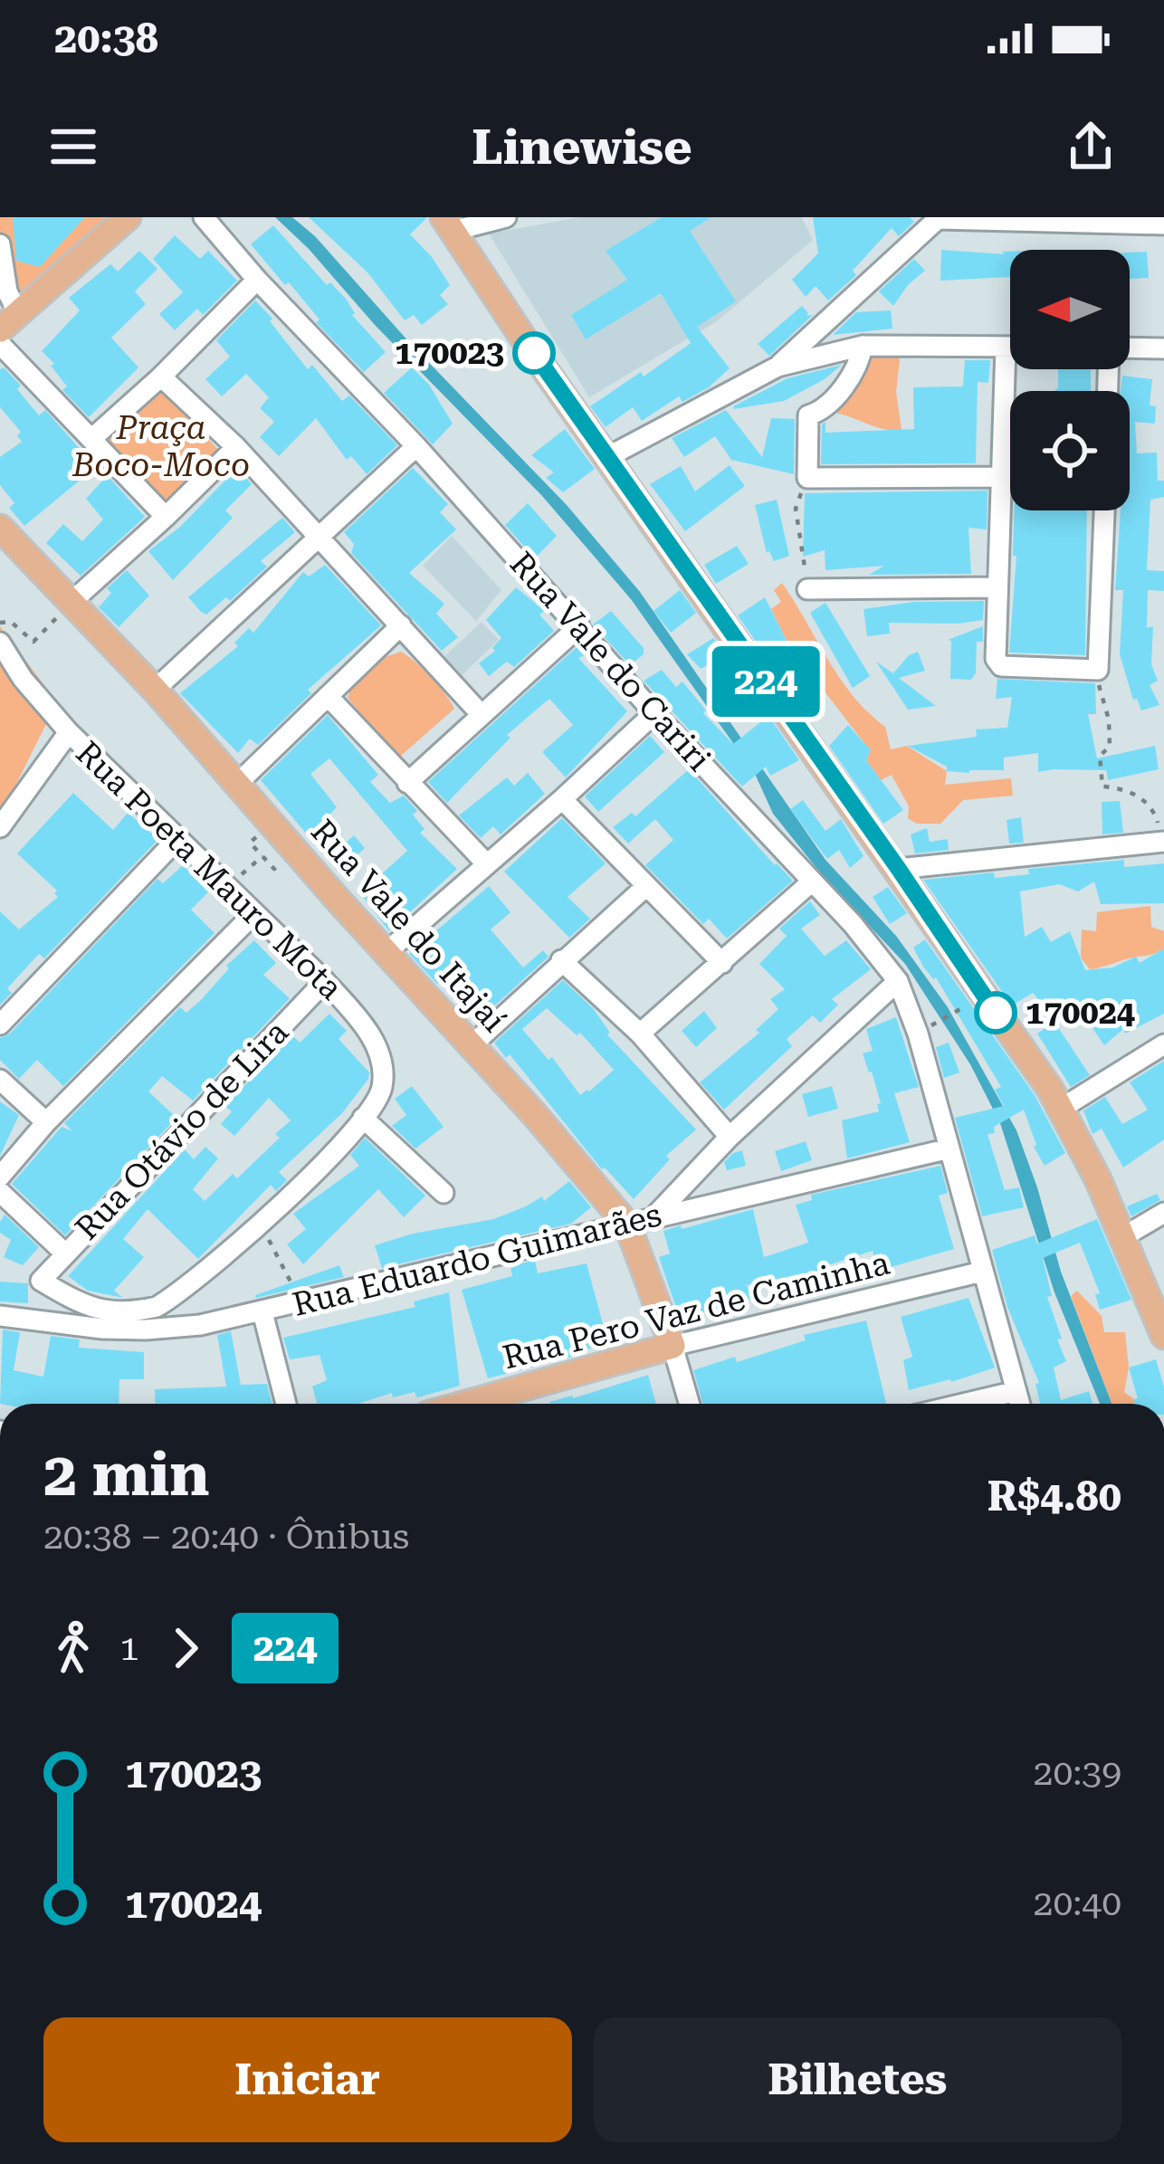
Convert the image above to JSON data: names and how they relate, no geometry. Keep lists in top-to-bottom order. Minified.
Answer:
{"streets":{"main road":["Rua Vale do Itajaí","Rua Pero Vaz de Caminha"],"street":["Rua Vale do Cariri","Rua Poeta Mauro Mota","Rua Otávio de Lira","Rua Eduardo Guimarães"]},"crossings":[["Rua Vale do Cariri","Rua Eduardo Guimarães"],["Rua Vale do Cariri","Rua Pero Vaz de Caminha"],["Rua Poeta Mauro Mota","Rua Otávio de Lira"],["Rua Vale do Itajaí","Rua Eduardo Guimarães"],["Rua Vale do Itajaí","Rua Pero Vaz de Caminha"]],"parks":["Praça Boco-Moco"],"places":["170023","170024"],"lines":["bus line 224"],"north":"left","page":{"status":"20:38","header":"Linewise","on_map":"224","heading":["2 min","20:38 – 20:40 · Ônibus","R$4.80"],"legs":["1","224"],"list":[{"name":"170023","value":"20:39"},{"name":"170024","value":"20:40"}],"buttons":["Iniciar","Bilhetes"]}}
